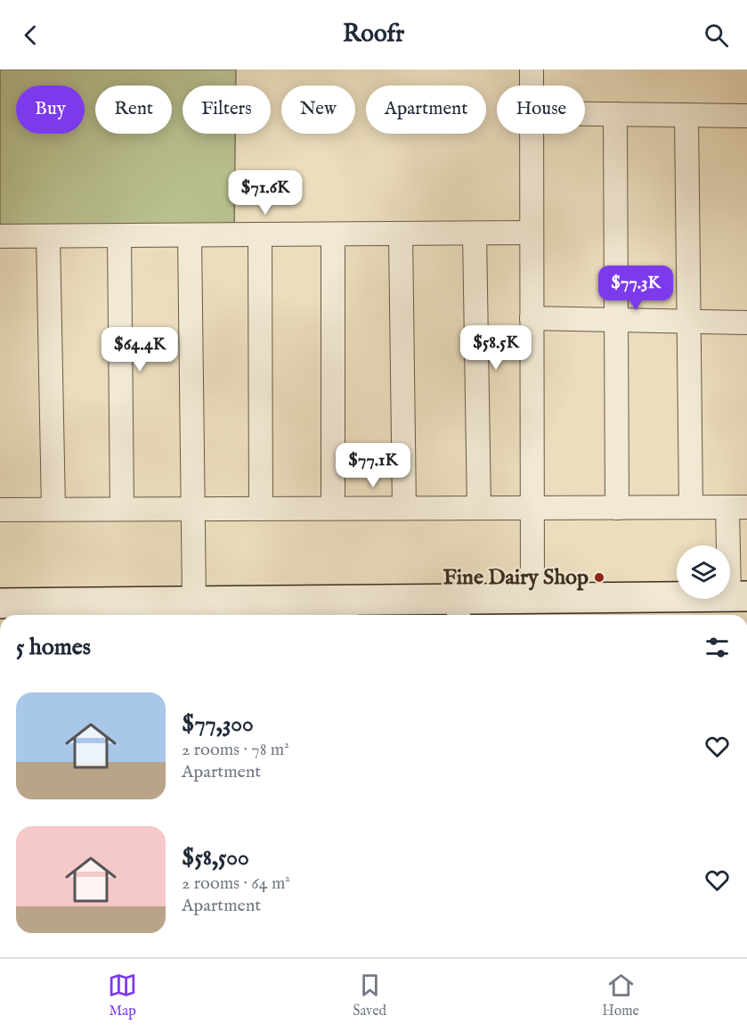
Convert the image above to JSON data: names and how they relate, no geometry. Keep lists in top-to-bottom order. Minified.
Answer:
{"places":["Fine Dairy Shop"],"page":{"header":"Roofr","chip":["Buy","Rent","Filters","New","Apartment","House"],"price":["$71.6K","$77.3K","$58.5K","$64.4K","$77.1K"],"heading":"5 homes","list":[{"name":"$77,300","note":"2 rooms · 78 m² · Apartment"},{"name":"$58,500","note":"2 rooms · 64 m² · Apartment"}],"tabs":["Map","Saved","Home"]}}
